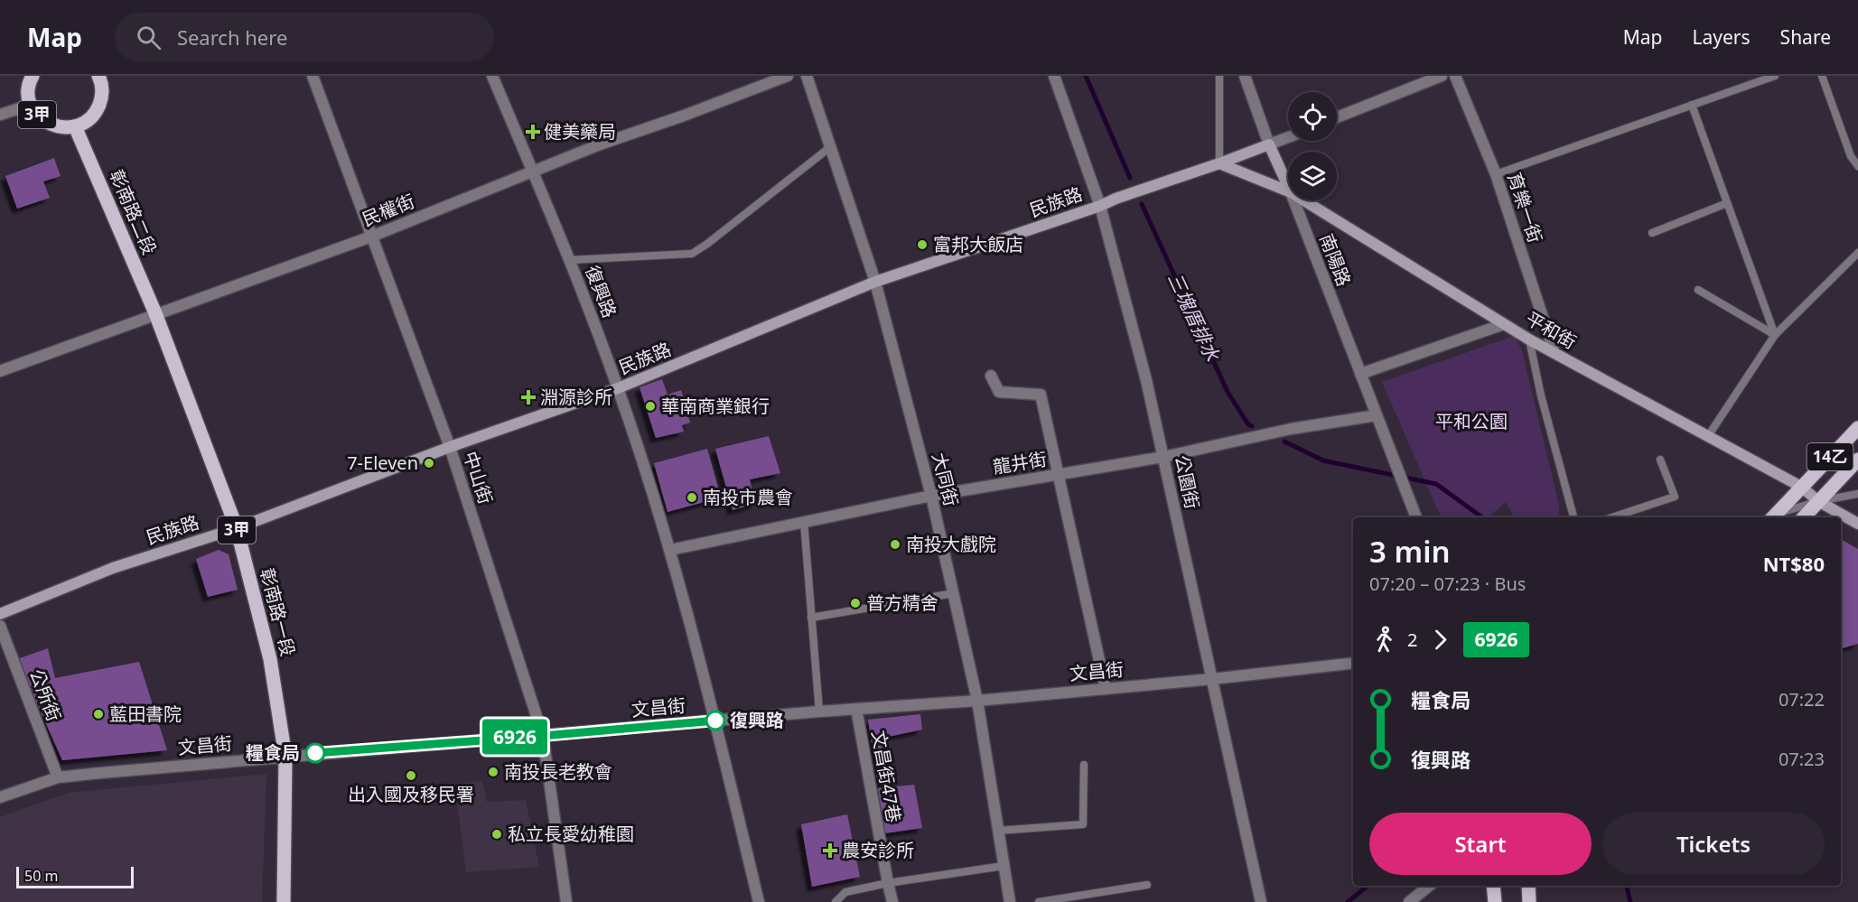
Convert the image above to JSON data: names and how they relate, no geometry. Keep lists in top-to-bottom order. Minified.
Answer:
{"streets":{"main road":["3甲","民族路","彰南路二段","南陽路","平和街","14乙","彰南路一段"],"street":["育樂一街","民權街","復興路","龍井街","中山街","大同街","公園街","文昌街","公所街","文昌街47巷"]},"crossings":[["3甲","彰南路二段"],["民族路","南陽路"],["民族路","復興路"],["民族路","平和街"],["民族路","中山街"],["民族路","大同街"],["民族路","公園街"],["民族路","彰南路一段"],["育樂一街","平和街"],["民權街","彰南路二段"],["民權街","復興路"],["民權街","中山街"],["民權街","彰南路一段"],["彰南路二段","彰南路一段"],["南陽路","龍井街"],["復興路","龍井街"],["復興路","文昌街"],["平和街","14乙"],["龍井街","大同街"],["龍井街","公園街"],["中山街","文昌街"],["大同街","文昌街"],["公園街","文昌街"],["彰南路一段","文昌街"],["文昌街","公所街"],["文昌街","文昌街47巷"]],"water":["三塊厝排水"],"parks":["平和公園"],"places":{"health":["健美藥局","淵源診所","農安診所"],"other":["富邦大飯店","華南商業銀行","7-Eleven","南投市農會","南投大戲院","普方精舍","藍田書院","復興路","糧食局","南投長老教會","出入國及移民署","私立長愛幼稚園"]},"lines":["bus line 6926"],"scale_bar":"50 m","page":{"header":"Map","search":"Search here","nav":["Map","Layers","Share"],"on_map":"6926","heading":["3 min","07:20 – 07:23 · Bus","NT$80"],"legs":["2","6926"],"list":[{"name":"糧食局","value":"07:22"},{"name":"復興路","value":"07:23"}],"buttons":["Start","Tickets"],"scale":"50 m"}}
